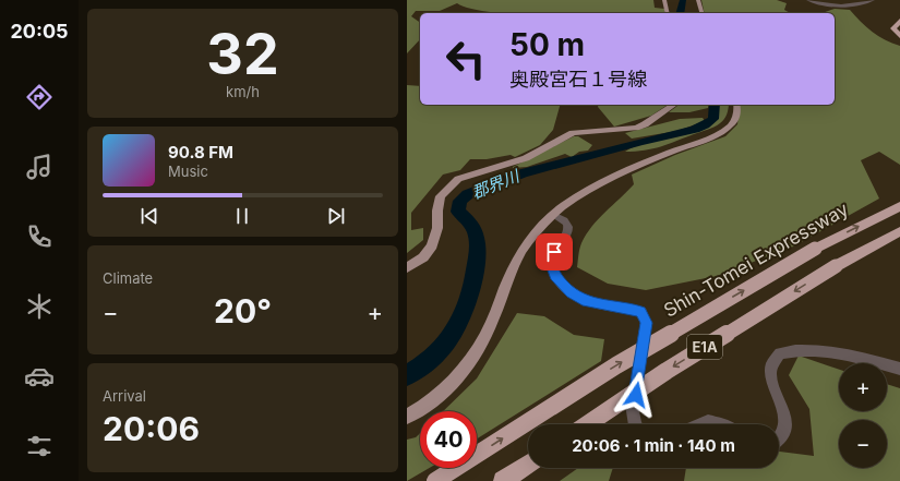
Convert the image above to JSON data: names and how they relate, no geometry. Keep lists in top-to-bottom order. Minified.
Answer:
{"streets":{"highway":["Shin-Tomei Expressway","E1A"]},"water":["郡界川"],"page":{"tabs":"20:05","tile":[["32","km/h"],"Climate",["Arrival","20:06"]],"turn":["50 m","奥殿宮石１号線"],"song":["90.8 FM","Music"],"heat":["−","20°","+"],"map_buttons":["+","−"],"limit":"40","trip":"20:06 · 1 min · 140 m"}}
